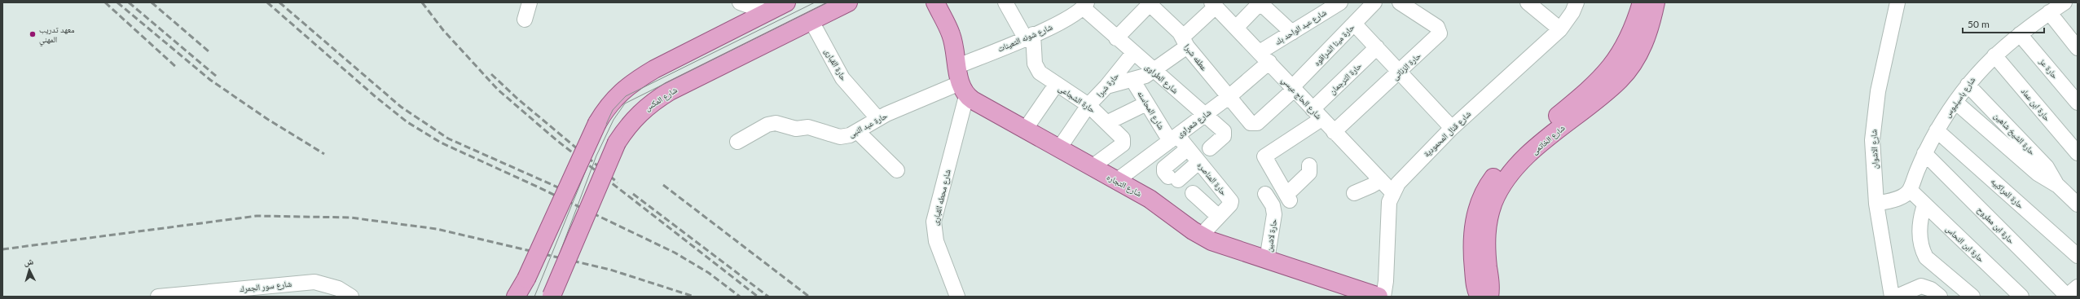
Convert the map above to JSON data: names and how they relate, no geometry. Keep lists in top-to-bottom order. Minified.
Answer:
{"streets":{"main road":["شارع المكس","شارع الخاتمى","شارع التجاره"],"street":["شارع عبد الواحد بك","شارع شونه التعينات","حارة مينا الشراقوه","عطفه شبرا","حارة القبارى","حارة الزناتى","حارة عز","شارع الطراوى","حارة الترجمان","حارة شبرا","شارع باسيليوس","شارع الحاج عيسي","حارة الشجاعى","حارة ابن عماد","شارع المحاسنه","شارع شعراوى","حارة عبد النبى","شارع قنال المحمودية","حارة الشيخ شاهين","شارع الاشوان","حارة المناصره","حارة المراكبيه","شارع محطه القبارى","حارة ابن مطروح","حارة لاشين","حارة ابن النحاس","شارع سور الجمرك"]},"crossings":[["شارع عبد الواحد بك","شارع الحاج عيسي"],["شارع عبد الواحد بك","شارع شعراوى"],["شارع شونه التعينات","شارع الطراوى"],["شارع شونه التعينات","حارة الشجاعى"],["شارع شونه التعينات","حارة عبد النبى"],["شارع شونه التعينات","شارع التجاره"],["شارع شونه التعينات","شارع محطه القبارى"],["حارة مينا الشراقوه","عطفه شبرا"],["حارة مينا الشراقوه","شارع الحاج عيسي"],["حارة مينا الشراقوه","شارع شعراوى"],["عطفه شبرا","شارع شعراوى"],["حارة القبارى","شارع المكس"],["حارة القبارى","حارة عبد النبى"],["حارة الزناتى","شارع الحاج عيسي"],["حارة عز","شارع باسيليوس"],["شارع الطراوى","حارة شبرا"],["شارع الطراوى","شارع شعراوى"],["حارة الترجمان","شارع الحاج عيسي"],["حارة شبرا","حارة الشجاعى"],["حارة شبرا","شارع التجاره"],["شارع باسيليوس","حارة ابن عماد"],["شارع باسيليوس","حارة الشيخ شاهين"],["شارع باسيليوس","حارة المراكبيه"],["شارع باسيليوس","حارة ابن مطروح"],["شارع باسيليوس","حارة ابن النحاس"],["شارع الحاج عيسي","شارع شعراوى"],["شارع الحاج عيسي","شارع قنال المحمودية"],["حارة الشجاعى","شارع التجاره"],["شارع المحاسنه","شارع شعراوى"],["شارع المحاسنه","حارة المناصره"],["شارع شعراوى","حارة المناصره"],["شارع شعراوى","شارع التجاره"],["حارة عبد النبى","شارع التجاره"],["حارة عبد النبى","شارع محطه القبارى"],["حارة المناصره","شارع التجاره"],["شارع التجاره","شارع محطه القبارى"],["شارع التجاره","حارة لاشين"]],"places":["معهد تدريب المهني"],"scale_bar":"50 m","north":"top"}
